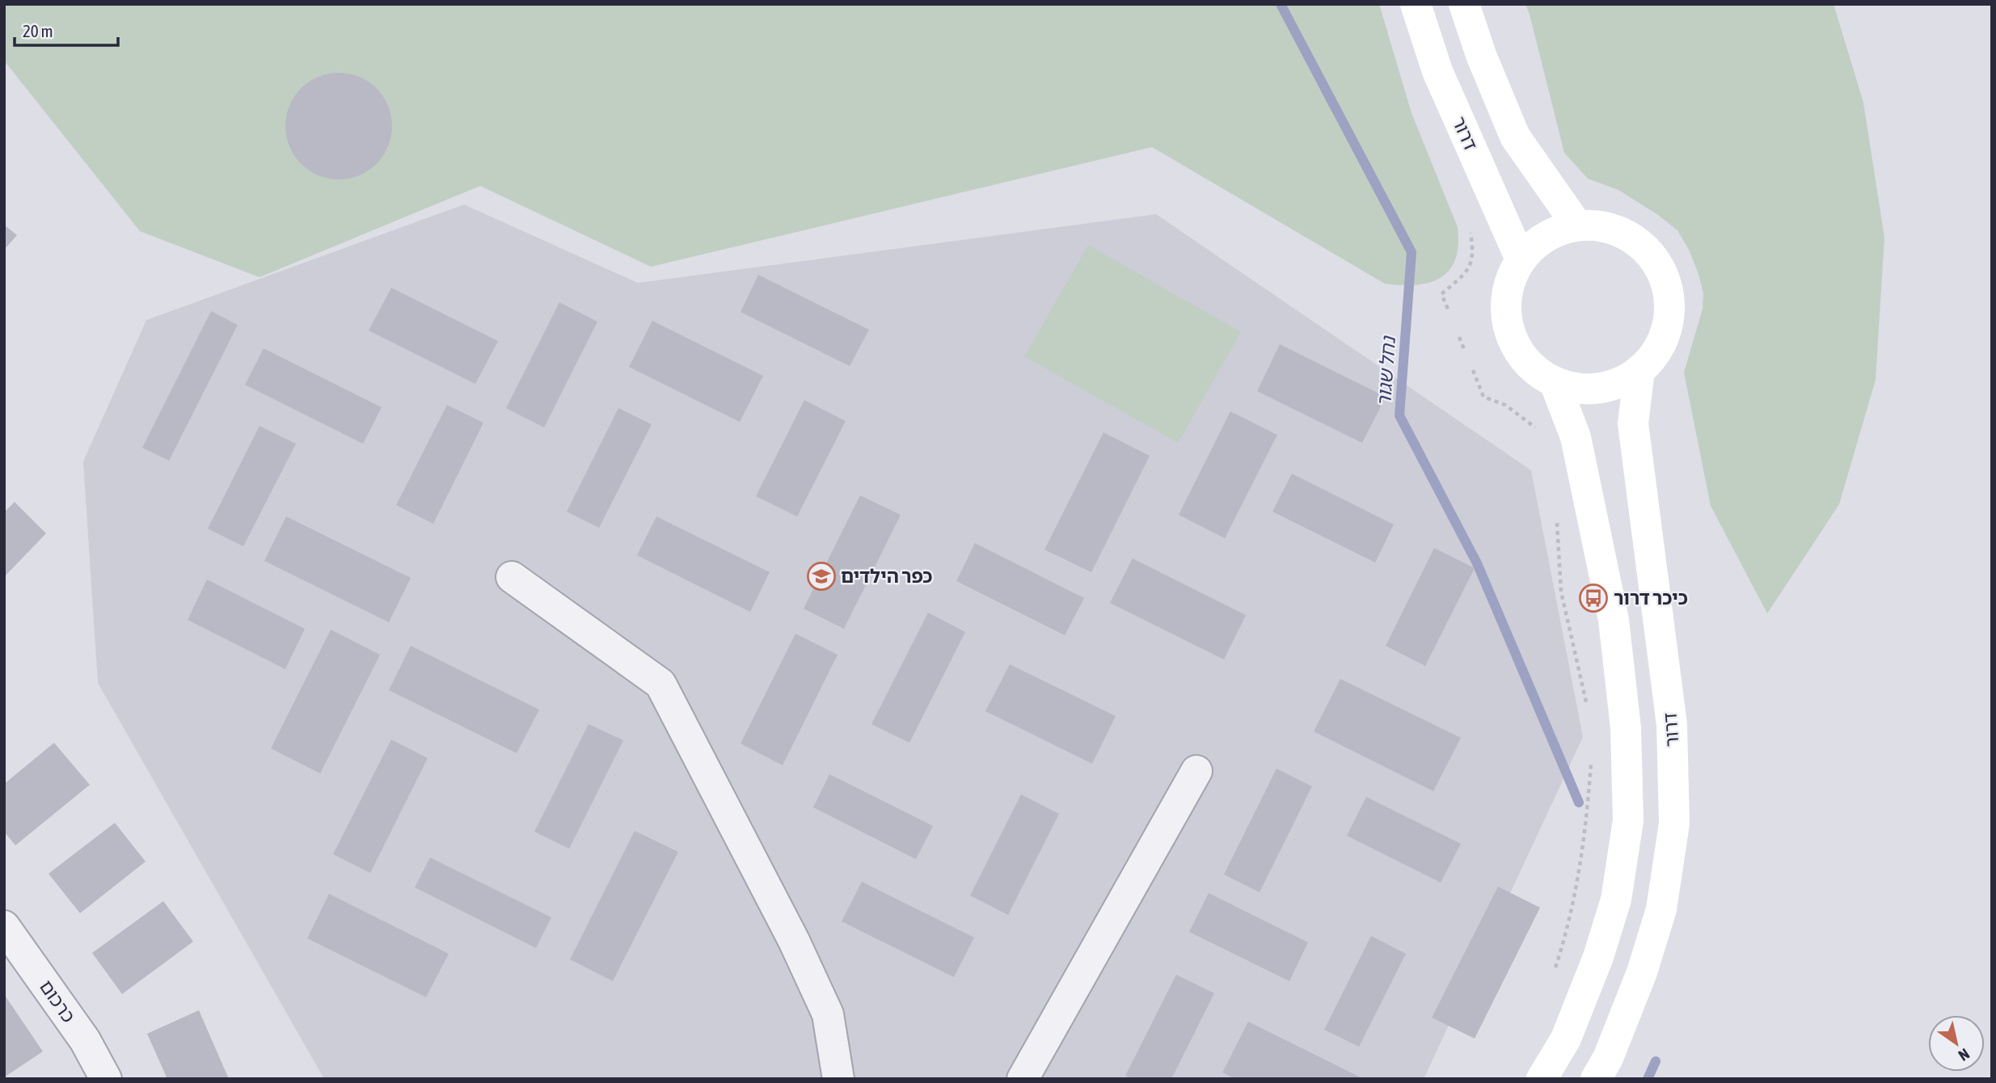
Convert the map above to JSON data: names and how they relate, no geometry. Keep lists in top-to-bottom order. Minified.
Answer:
{"streets":{"street":["דרור","כרכום"]},"water":["נחל שגור"],"places":{"school or university":["כפר הילדים"],"bus stop":["כיכר דרור"]},"scale_bar":"20 m","north":"bottom right"}
